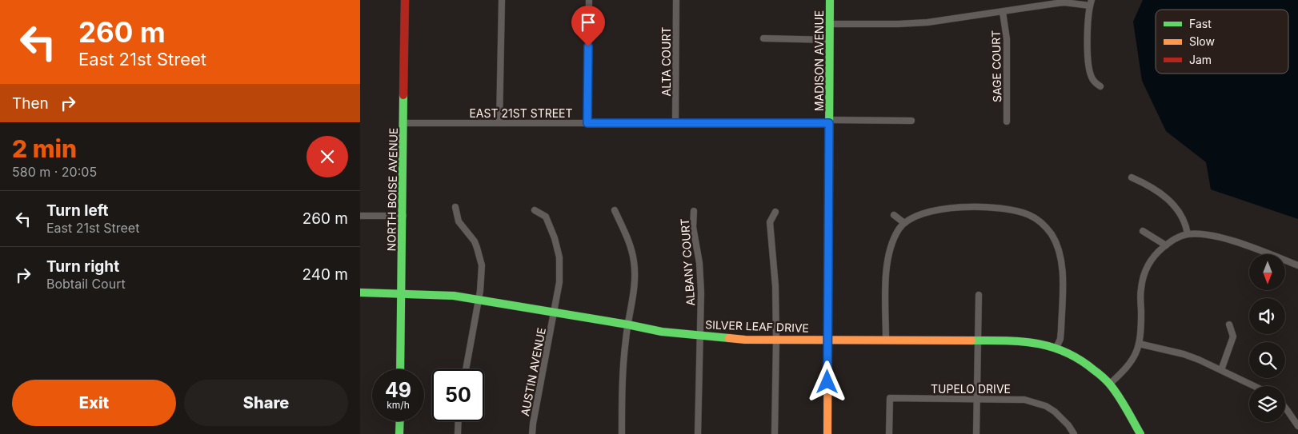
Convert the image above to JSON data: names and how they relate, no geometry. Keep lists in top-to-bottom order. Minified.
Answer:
{"streets":{"street":["MADISON AVENUE","ALTA COURT","SAGE COURT","EAST 21ST STREET","NORTH BOISE AVENUE","ALBANY COURT","SILVER LEAF DRIVE","AUSTIN AVENUE","TUPELO DRIVE"]},"crossings":[["MADISON AVENUE","EAST 21ST STREET"],["MADISON AVENUE","SILVER LEAF DRIVE"],["ALTA COURT","EAST 21ST STREET"],["EAST 21ST STREET","NORTH BOISE AVENUE"],["NORTH BOISE AVENUE","SILVER LEAF DRIVE"],["ALBANY COURT","SILVER LEAF DRIVE"],["SILVER LEAF DRIVE","AUSTIN AVENUE"]],"legend":["Fast","Slow","Jam"],"north":"bottom","page":{"turn":["260 m","East 21st Street"],"then":"Then","heading":["2 min","580 m · 20:05"],"list":[{"name":"Turn left","note":"East 21st Street","value":"260 m"},{"name":"Turn right","note":"Bobtail Court","value":"240 m"}],"speed":"49 km/h","limit":"50","buttons":["Exit","Share"]}}
